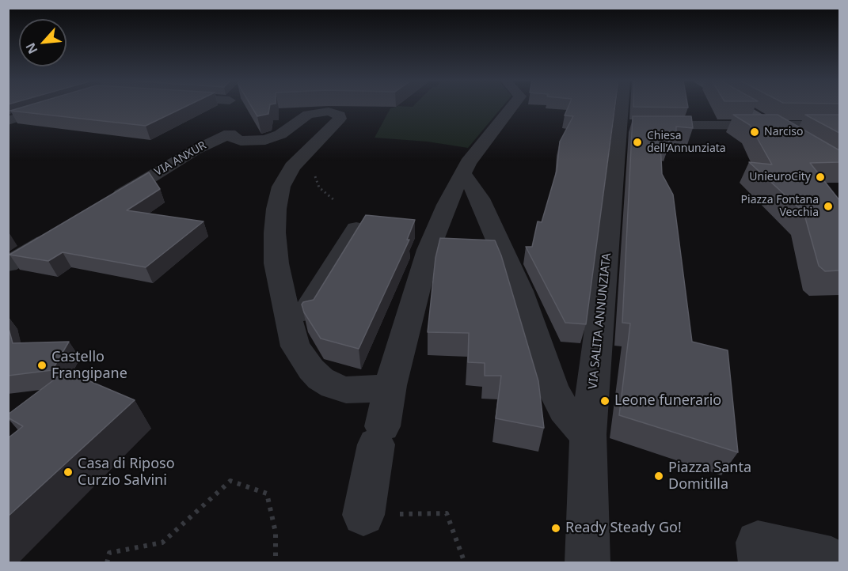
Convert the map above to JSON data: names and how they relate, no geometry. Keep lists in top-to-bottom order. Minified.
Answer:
{"streets":{"street":["VIA ANXUR","VIA SALITA ANNUNZIATA"]},"places":["Narciso","Chiesa dell’Annunziata","UnieuroCity","Piazza Fontana Vecchia","Castello Frangipane","Leone funerario","Casa di Riposo Curzio Salvini","Piazza Santa Domitilla","Ready Steady Go!"],"north":"bottom left"}
